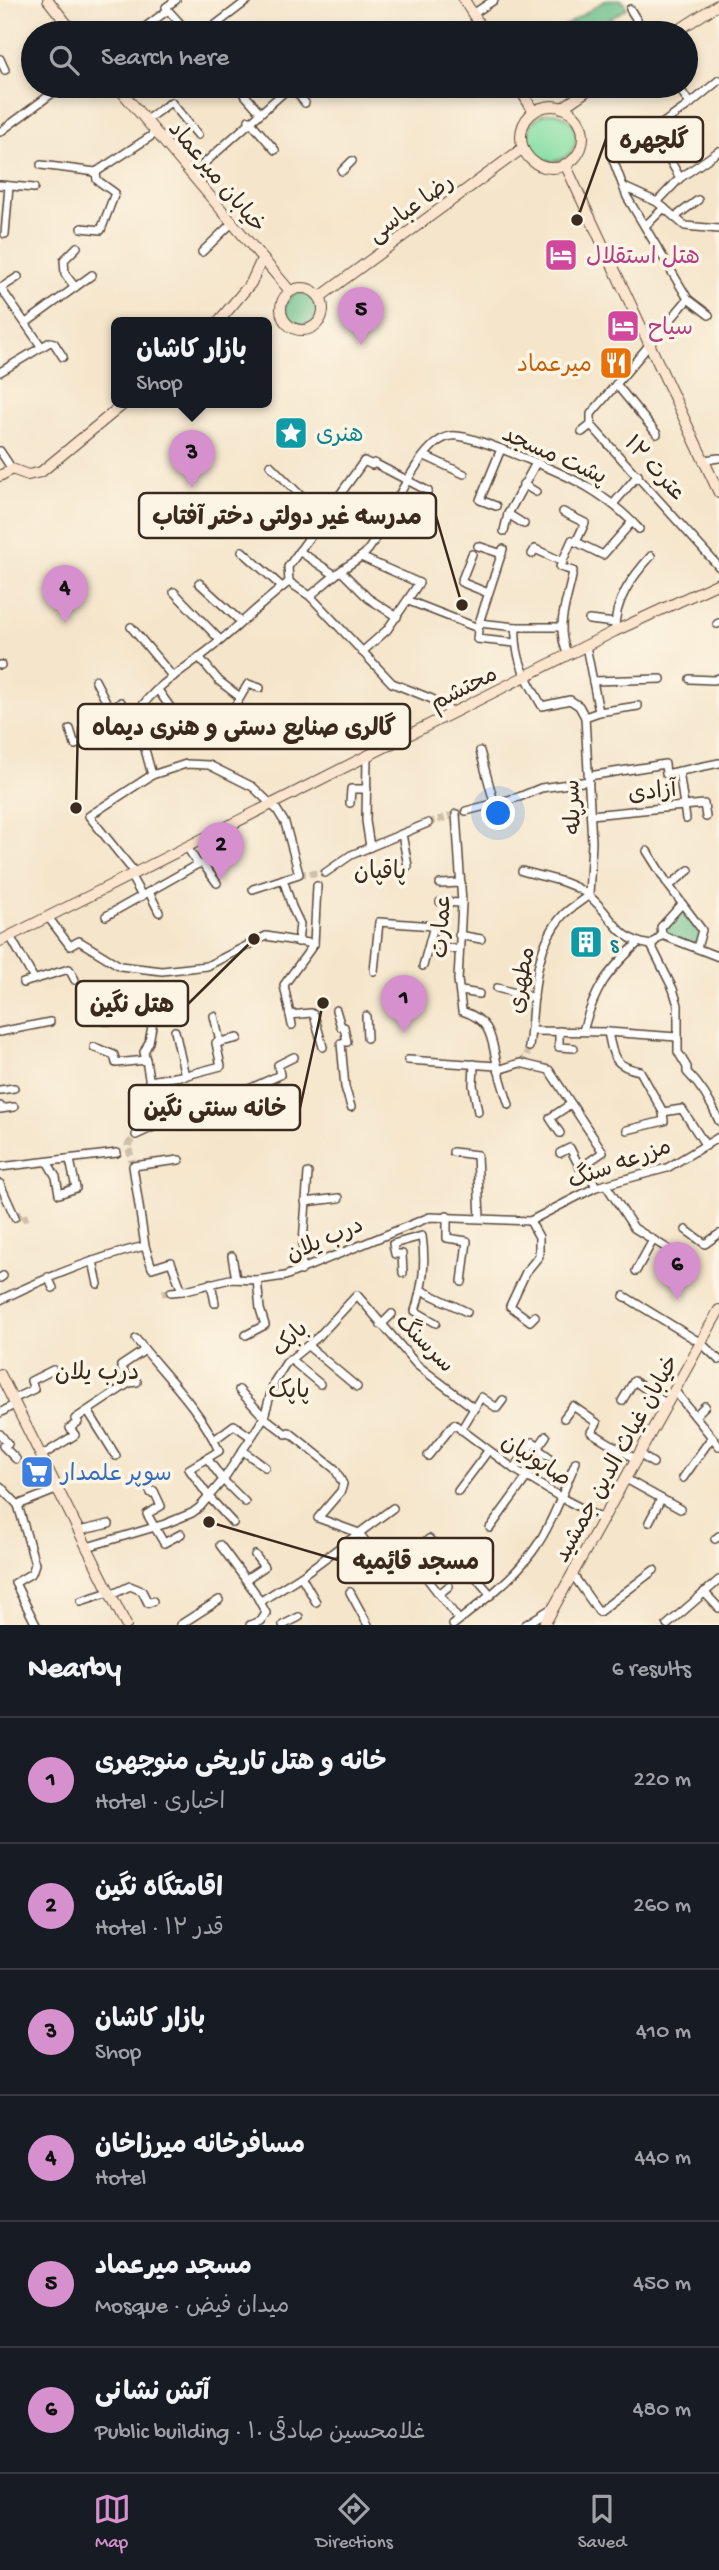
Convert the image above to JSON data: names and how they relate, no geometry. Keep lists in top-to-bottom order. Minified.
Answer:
{"streets":{"main road":["خیابان میرعماد","رضا عباسی","محتشم","خیابان غیاث الدین جمشید"],"street":["پشت مسجد","عترت ۱۲","آزادی","سرپله","عمارت","مطهری","مزرعه سنگ","درب یلان","بابک","سرسنگ","صابونیان"]},"crossings":[["خیابان میرعماد","رضا عباسی"],["آزادی","سرپله"],["سرپله","مطهری"],["مزرعه سنگ","درب یلان"],["بابک","سرسنگ"],["خیابان غیاث الدین جمشید","صابونیان"]],"districts":["پاقپان","درب یلان","پاپک"],"places":{"other":["گلچهره","مدرسه غیر دولتی دختر آفتاب","گالری صنایع دستی و هنری دیماه","هتل نگین","خانه سنتی نگین","مسجد قایٔمیه"],"hotel":["هتل استقلال","سیاح"],"restaurant":["میرعماد"],"place":["هنری"],"building":["s"],"supermarket":["سوپر علمدار"]},"page":{"search":"Search here","pins":["5","3","4","2","1","6"],"popup":["بازار کاشان","Shop"],"heading":["Nearby","6 results"],"list":[{"mark":"1","name":"خانه و هتل تاریخی منوچهری","note":"Hotel · اخباری","value":"220 m"},{"mark":"2","name":"اقامتگاه نگین","note":"Hotel · قدر ۱۲","value":"260 m"},{"mark":"3","name":"بازار کاشان","note":"Shop","value":"410 m"},{"mark":"4","name":"مسافرخانه میرزاخان","note":"Hotel","value":"440 m"},{"mark":"5","name":"مسجد میرعماد","note":"Mosque · میدان فیض","value":"450 m"},{"mark":"6","name":"آتش نشانی","note":"Public building · غلامحسین صادقی ۱۰","value":"480 m"}],"nav":["Map","Directions","Saved"]}}
